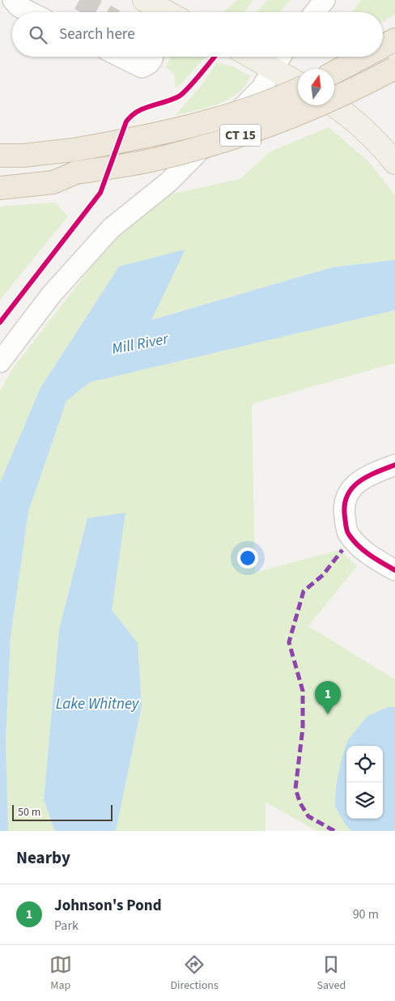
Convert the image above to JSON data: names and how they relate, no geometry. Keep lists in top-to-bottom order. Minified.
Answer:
{"streets":{"highway":["CT 15"]},"water":["Mill River","Lake Whitney"],"scale_bar":"50 m","north":"top","page":{"search":"Search here","pins":"1","scale":"50 m","heading":"Nearby","list":[{"mark":"1","name":"Johnson's Pond","note":"Park","value":"90 m"}],"nav":["Map","Directions","Saved"]}}
